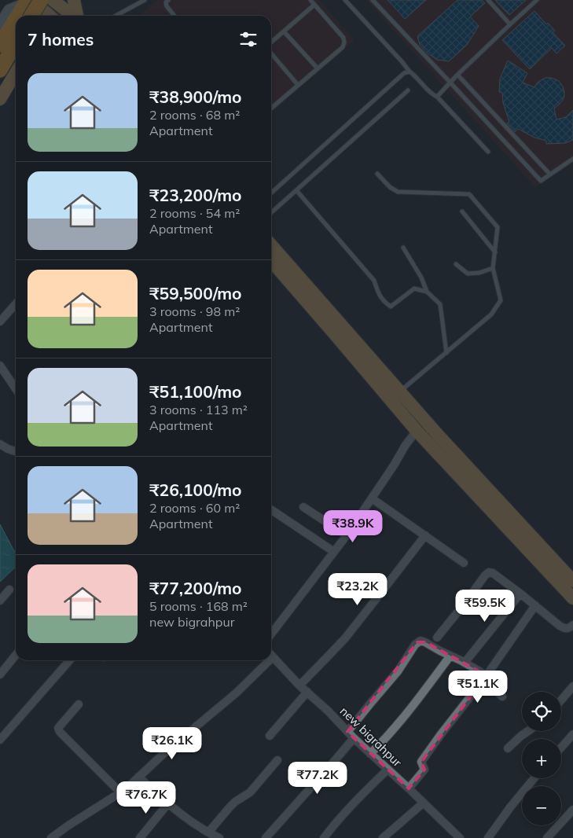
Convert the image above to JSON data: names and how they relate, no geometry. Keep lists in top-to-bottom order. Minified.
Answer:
{"streets":{"street":["new bigrahpur"]},"page":{"heading":"7 homes","list":[{"name":"₹38,900/mo","note":"2 rooms · 68 m² · Apartment"},{"name":"₹23,200/mo","note":"2 rooms · 54 m² · Apartment"},{"name":"₹59,500/mo","note":"3 rooms · 98 m² · Apartment"},{"name":"₹51,100/mo","note":"3 rooms · 113 m² · Apartment"},{"name":"₹26,100/mo","note":"2 rooms · 60 m² · Apartment"},{"name":"₹77,200/mo","note":"5 rooms · 168 m² · new bigrahpur"}],"price":["₹38.9K","₹23.2K","₹59.5K","₹51.1K","₹26.1K","₹77.2K","₹76.7K"],"map_buttons":["+","−"]}}
